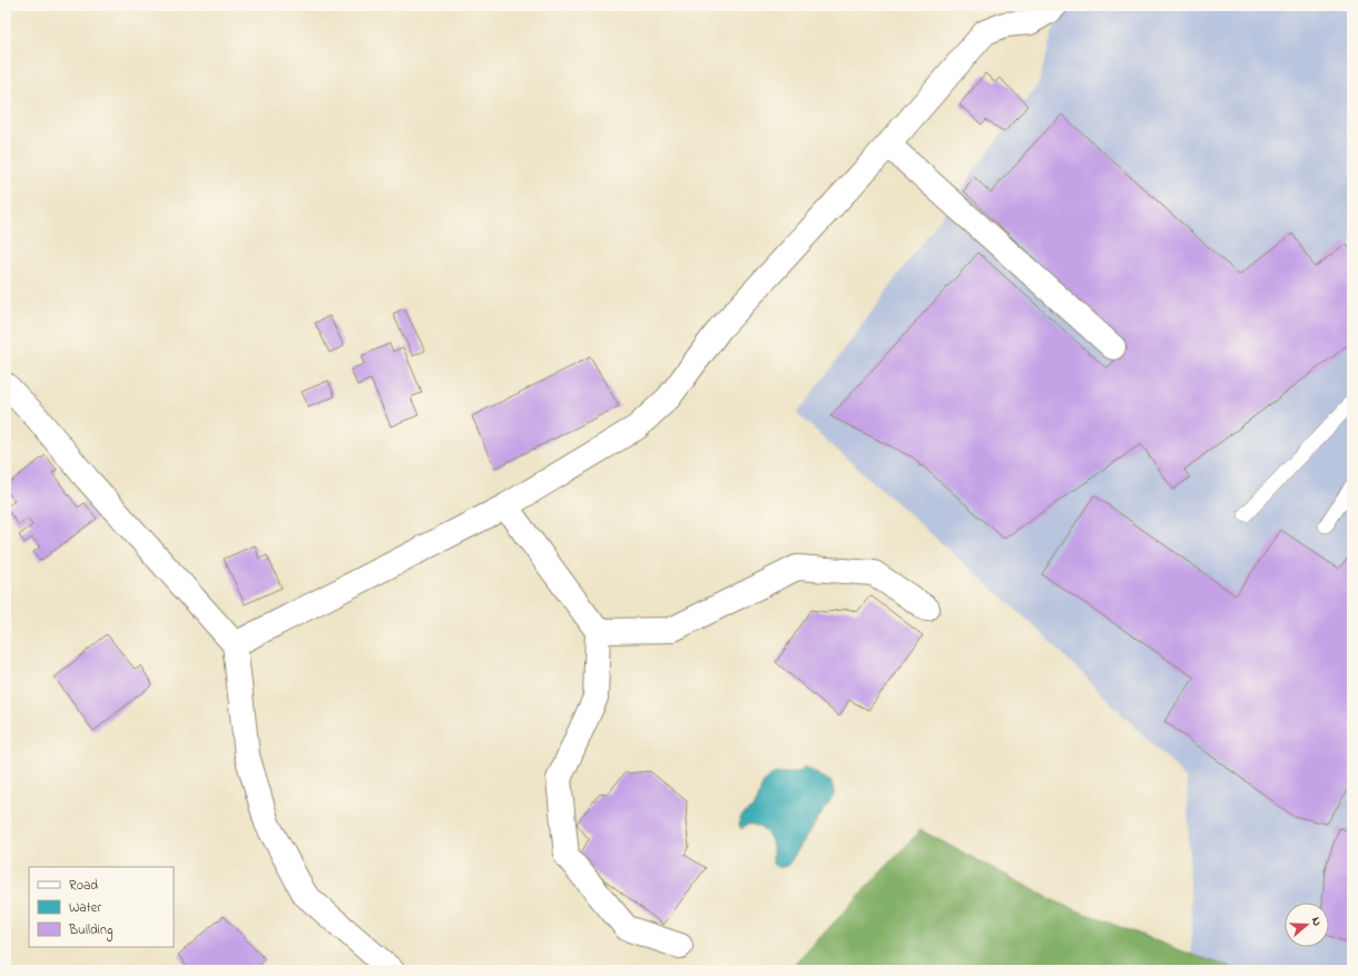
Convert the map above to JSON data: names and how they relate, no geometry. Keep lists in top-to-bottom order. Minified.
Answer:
{"legend":["Road","Water","Building"],"north":"right"}
